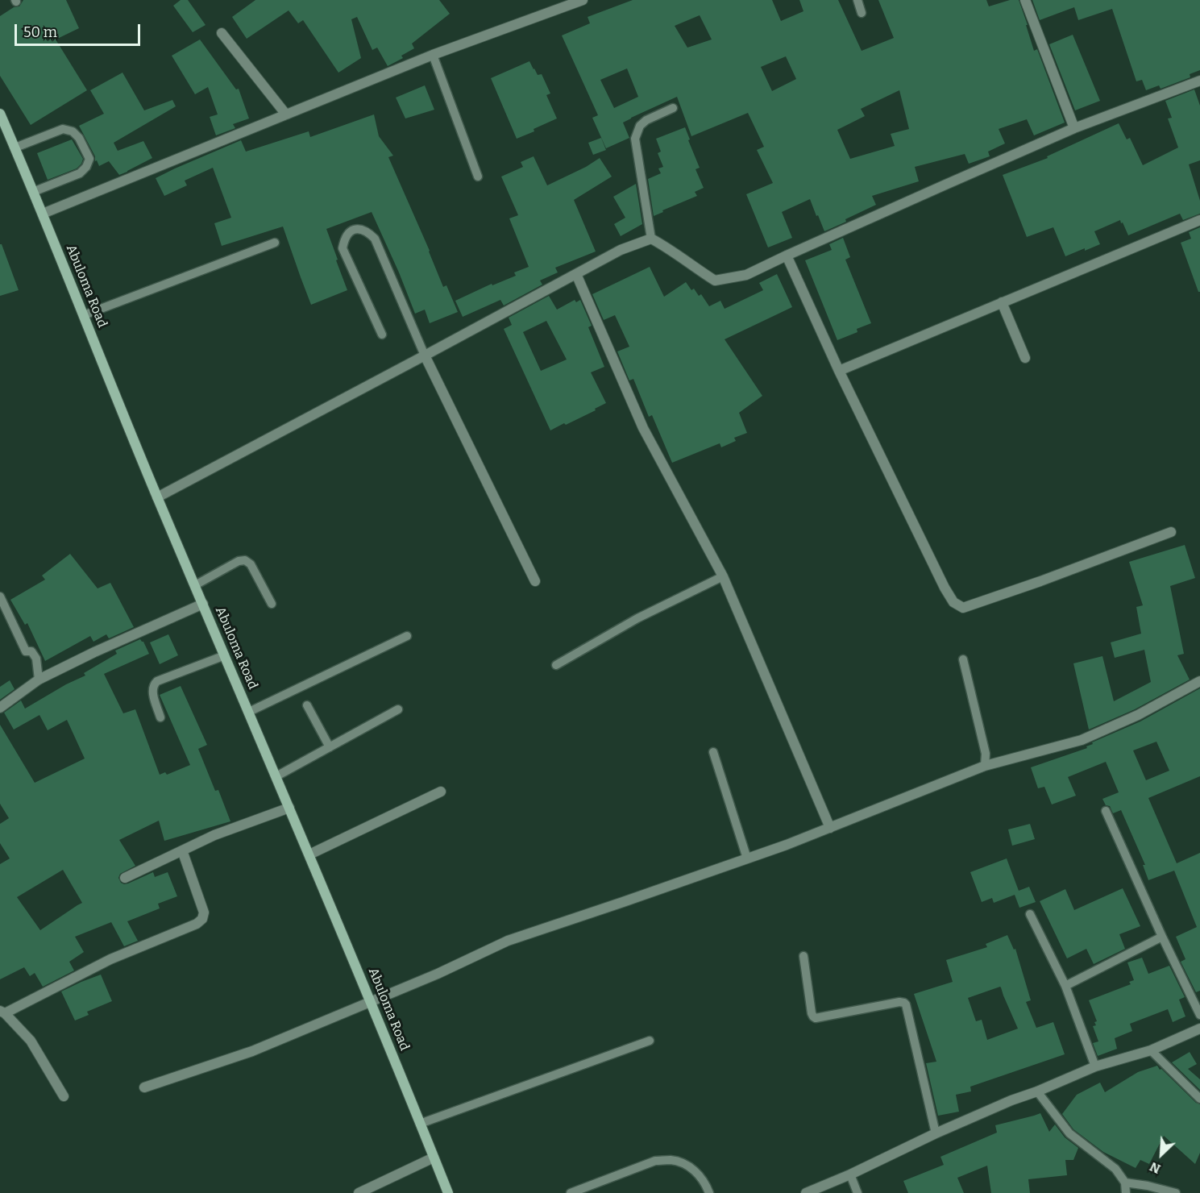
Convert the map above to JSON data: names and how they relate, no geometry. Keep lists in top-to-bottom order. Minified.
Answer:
{"streets":{"street":["Abuloma Road"]},"scale_bar":"50 m","north":"bottom left"}
